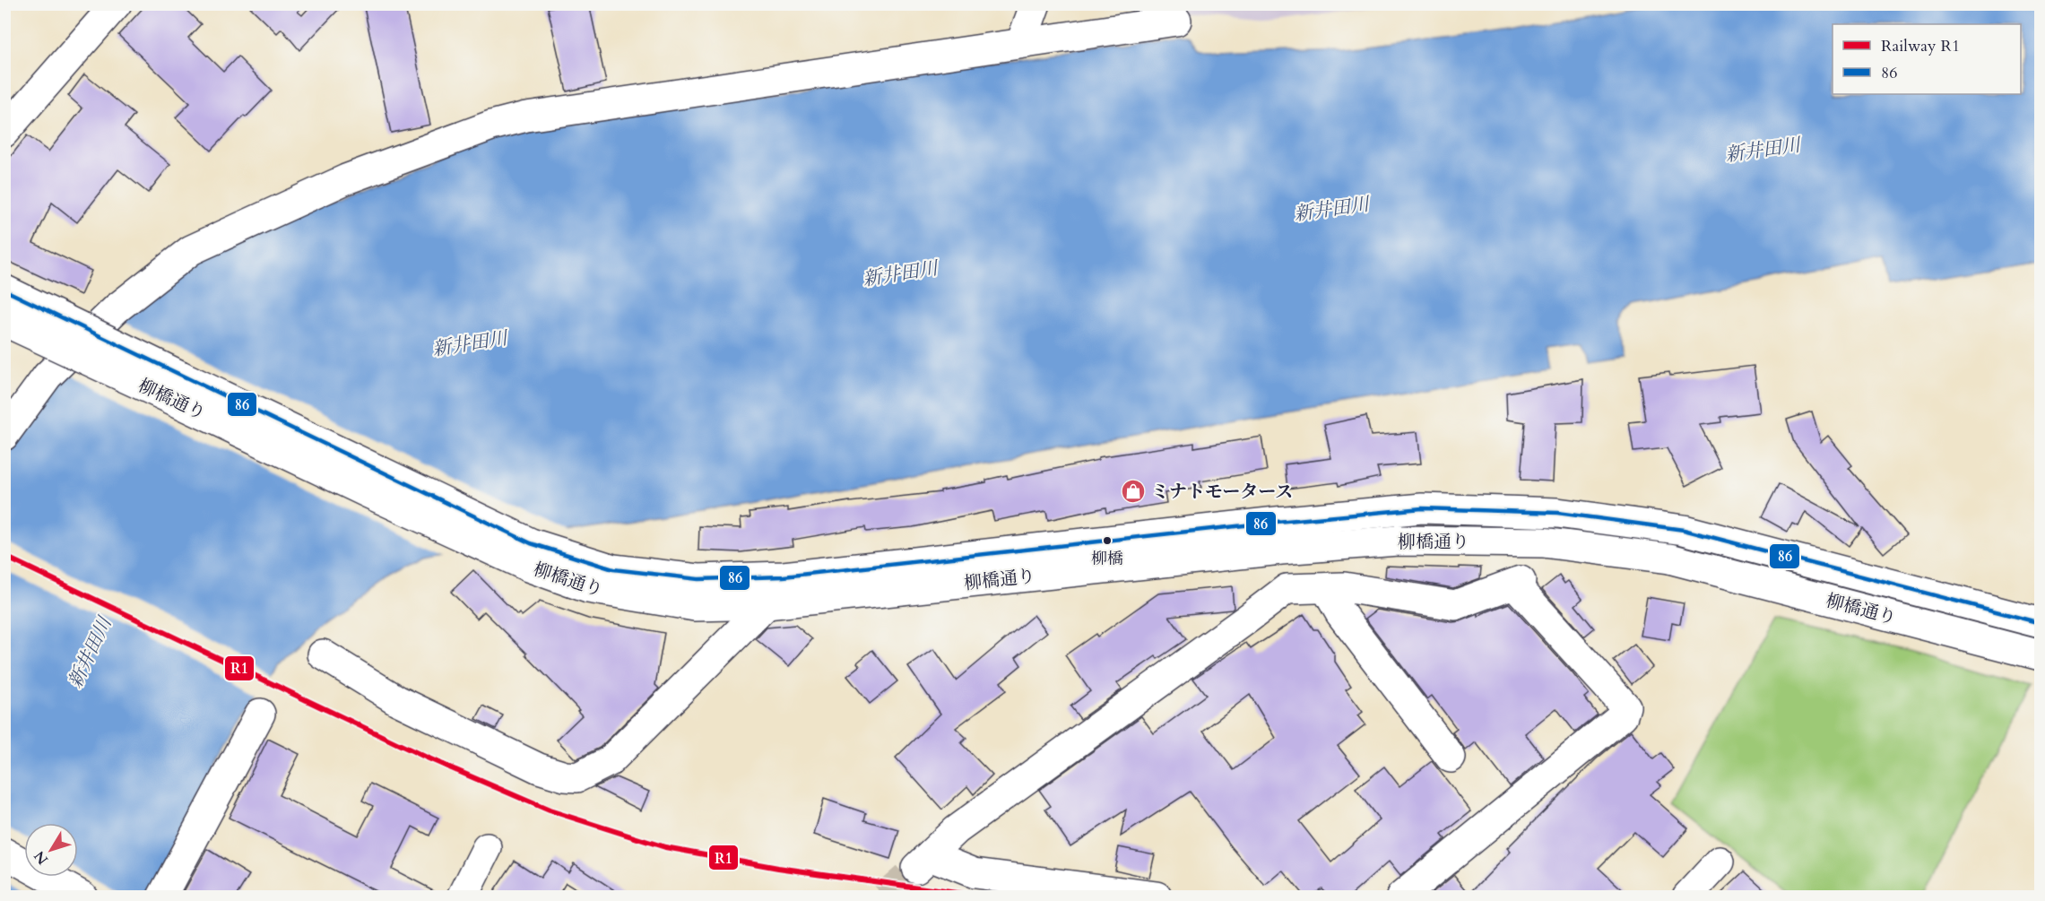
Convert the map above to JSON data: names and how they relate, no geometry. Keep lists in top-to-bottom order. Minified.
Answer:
{"streets":{"street":["柳橋通り"]},"water":["新井田川"],"places":{"shop":["ミナトモータース"],"other":["柳橋"]},"lines":["transit line 86","rail line R1"],"legend":["Railway R1","86"],"north":"bottom left"}
